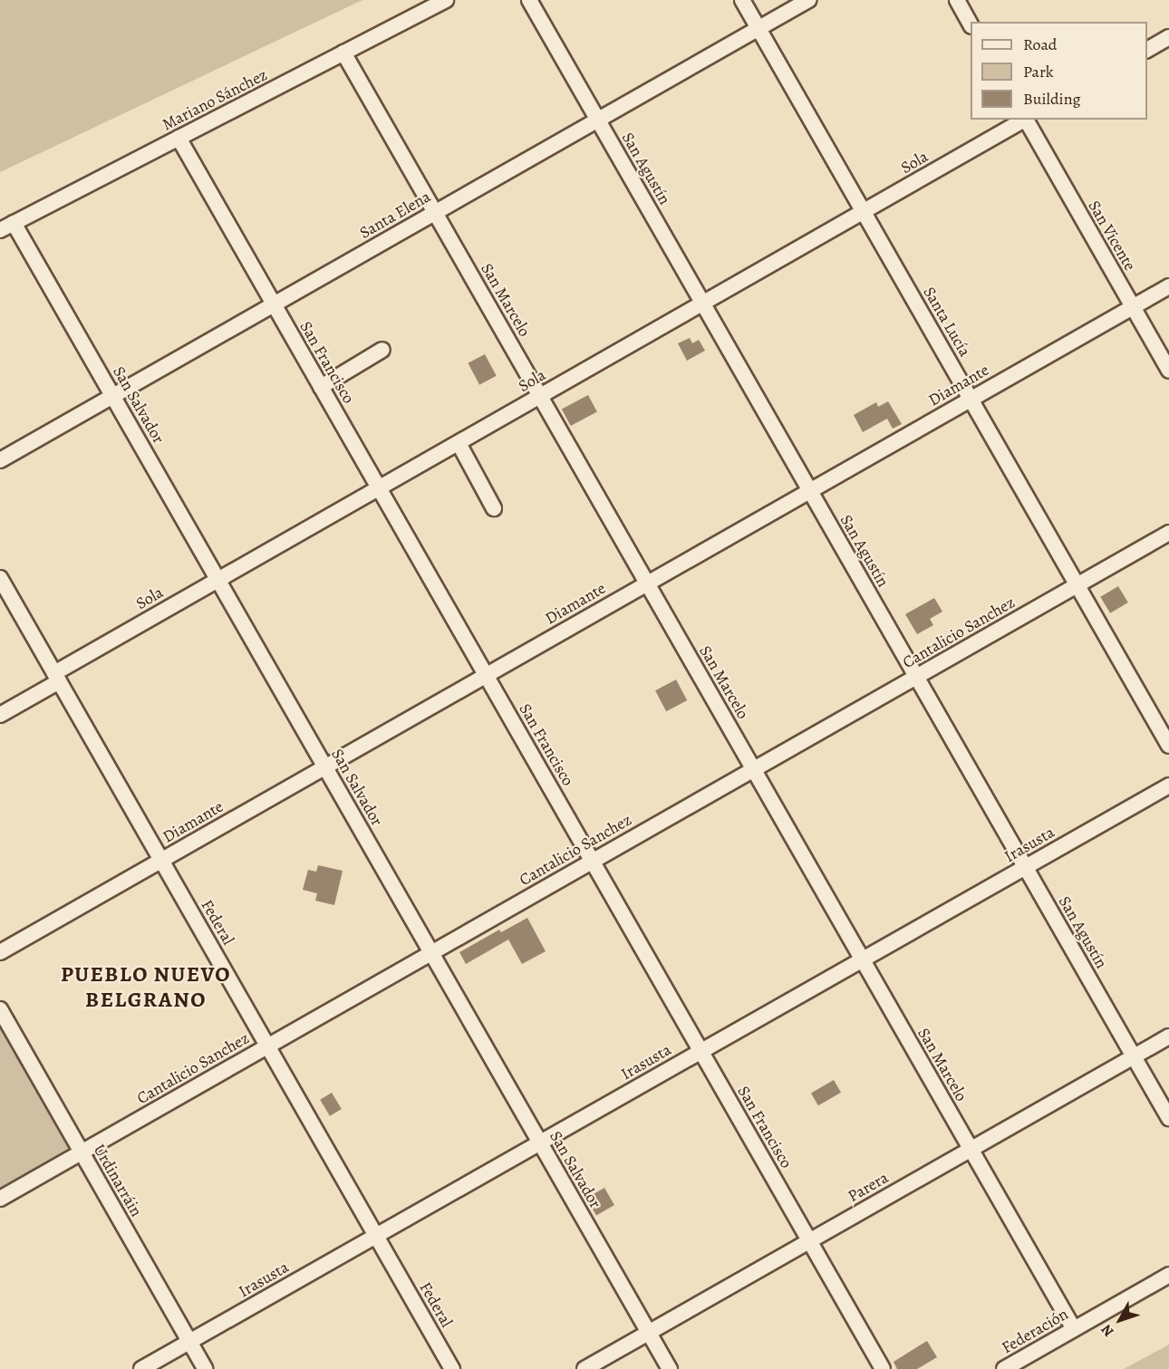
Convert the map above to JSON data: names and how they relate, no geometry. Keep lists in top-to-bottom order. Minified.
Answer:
{"streets":{"street":["Mariano Sánchez","Sola","San Agustín","Santa Elena","San Vicente","San Marcelo","Santa Lucía","San Francisco","Diamante","San Salvador","Cantalicio Sanchez","Irasusta","Federal","Urdinarráin","Parera","Federación"]},"crossings":[["Mariano Sánchez","San Marcelo"],["Mariano Sánchez","San Francisco"],["Mariano Sánchez","San Salvador"],["Sola","San Agustín"],["Sola","San Marcelo"],["Sola","Santa Lucía"],["Sola","San Francisco"],["Sola","San Salvador"],["Sola","Federal"],["San Agustín","Santa Elena"],["San Agustín","Diamante"],["San Agustín","Cantalicio Sanchez"],["San Agustín","Irasusta"],["San Agustín","Parera"],["Santa Elena","San Marcelo"],["Santa Elena","Santa Lucía"],["Santa Elena","San Francisco"],["Santa Elena","San Salvador"],["San Vicente","Diamante"],["San Marcelo","Diamante"],["San Marcelo","Cantalicio Sanchez"],["San Marcelo","Irasusta"],["San Marcelo","Parera"],["San Marcelo","Federación"],["Santa Lucía","Diamante"],["Santa Lucía","Cantalicio Sanchez"],["San Francisco","Diamante"],["San Francisco","Cantalicio Sanchez"],["San Francisco","Irasusta"],["San Francisco","Parera"],["Diamante","San Salvador"],["Diamante","Federal"],["San Salvador","Cantalicio Sanchez"],["San Salvador","Irasusta"],["San Salvador","Parera"],["Cantalicio Sanchez","Federal"],["Cantalicio Sanchez","Urdinarráin"],["Irasusta","Federal"],["Irasusta","Urdinarráin"]],"districts":["PUEBLO NUEVO BELGRANO"],"legend":["Road","Park","Building"],"north":"bottom left"}
